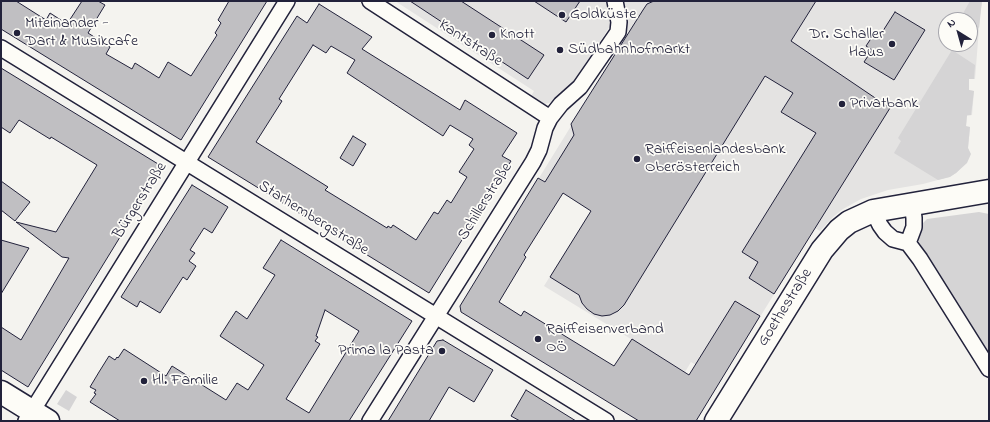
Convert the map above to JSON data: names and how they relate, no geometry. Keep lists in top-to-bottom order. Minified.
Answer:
{"streets":{"street":["Kantstraße","Bürgerstraße","Schillerstraße","Starhembergstraße","Goethestraße"]},"crossings":[["Kantstraße","Schillerstraße"],["Bürgerstraße","Starhembergstraße"],["Schillerstraße","Starhembergstraße"]],"places":["Goldküste","Miteinander - Dart & Musikcafe","Knott","Dr. Schaller Haus","Südbahnhofmarkt","Privatbank","Raiffeisenlandesbank Oberösterreich","Raiffeisenverband OÖ","Prima la Pasta","Hl. Familie"],"north":"top left"}
